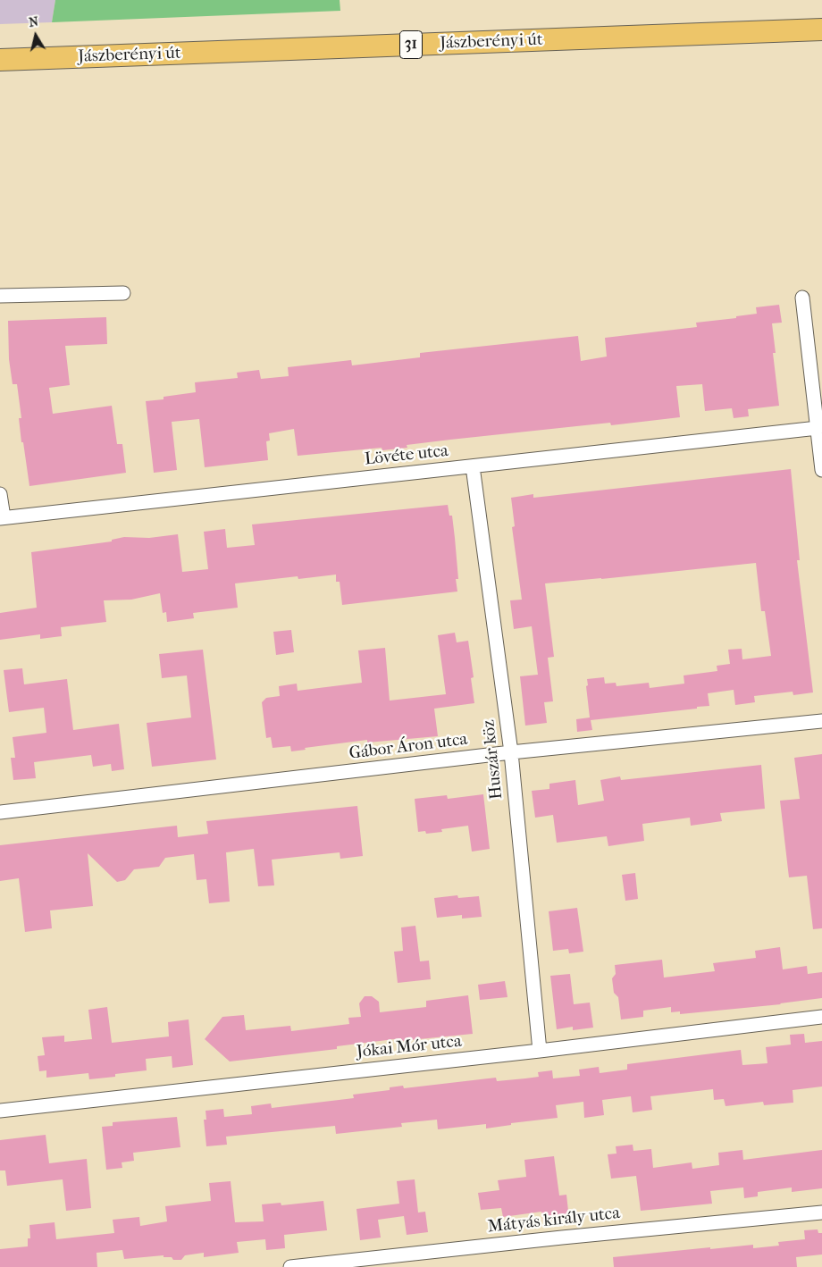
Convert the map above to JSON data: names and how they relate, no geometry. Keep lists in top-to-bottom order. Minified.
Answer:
{"streets":{"main road":["Jászberényi út","31"],"street":["Lövéte utca","Gábor Áron utca","Huszár köz","Jókai Mór utca","Mátyás király utca"]},"crossings":[["Lövéte utca","Huszár köz"],["Gábor Áron utca","Huszár köz"],["Huszár köz","Jókai Mór utca"]],"north":"top"}
